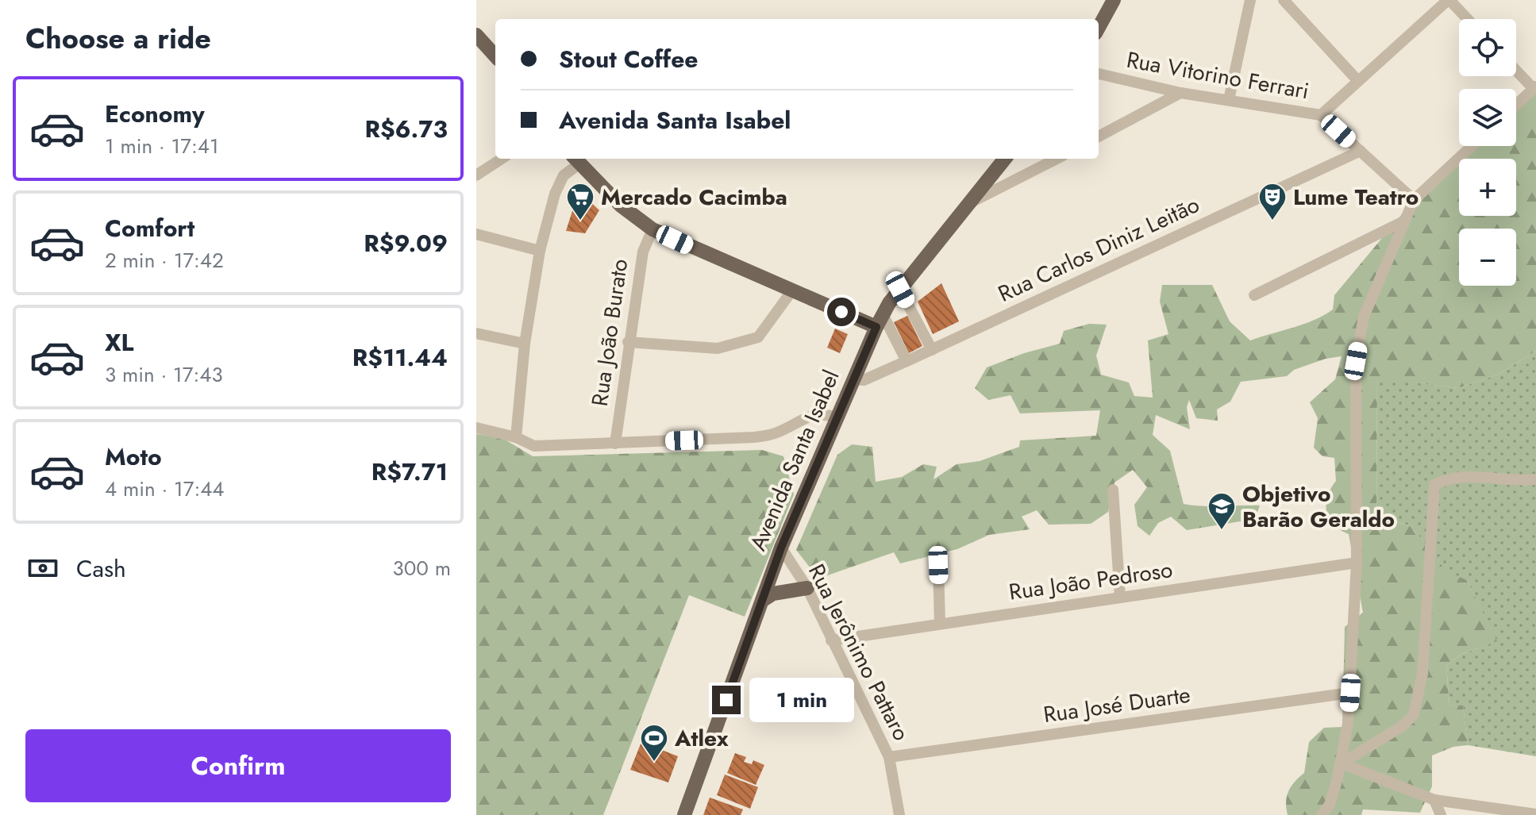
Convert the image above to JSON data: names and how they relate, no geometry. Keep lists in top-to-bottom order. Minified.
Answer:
{"streets":{"main road":["Avenida Santa Isabel"],"street":["Rua Vitorino Ferrari","Rua Carlos Diniz Leitão","Rua João Burato","Rua João Pedroso","Rua Jerônimo Pattaro","Rua José Duarte"]},"crossings":[["Rua Vitorino Ferrari","Rua Carlos Diniz Leitão"],["Rua Carlos Diniz Leitão","Avenida Santa Isabel"],["Avenida Santa Isabel","Rua Jerônimo Pattaro"],["Rua João Pedroso","Rua Jerônimo Pattaro"],["Rua Jerônimo Pattaro","Rua José Duarte"]],"places":{"supermarket":["Mercado Cacimba"],"theatre":["Lume Teatro"],"school or university":["Objetivo Barão Geraldo"],"sports":["Atlex"]},"page":{"heading":"Choose a ride","map_buttons":["+","−"],"banner":["Stout Coffee","Avenida Santa Isabel"],"list":[{"name":"Economy","note":"1 min · 17:41","value":"R$6.73"},{"name":"Comfort","note":"2 min · 17:42","value":"R$9.09"},{"name":"XL","note":"3 min · 17:43","value":"R$11.44"},{"name":"Moto","note":"4 min · 17:44","value":"R$7.71"}],"pay":["Cash","300 m"],"bubble":"1 min","buttons":"Confirm"}}
